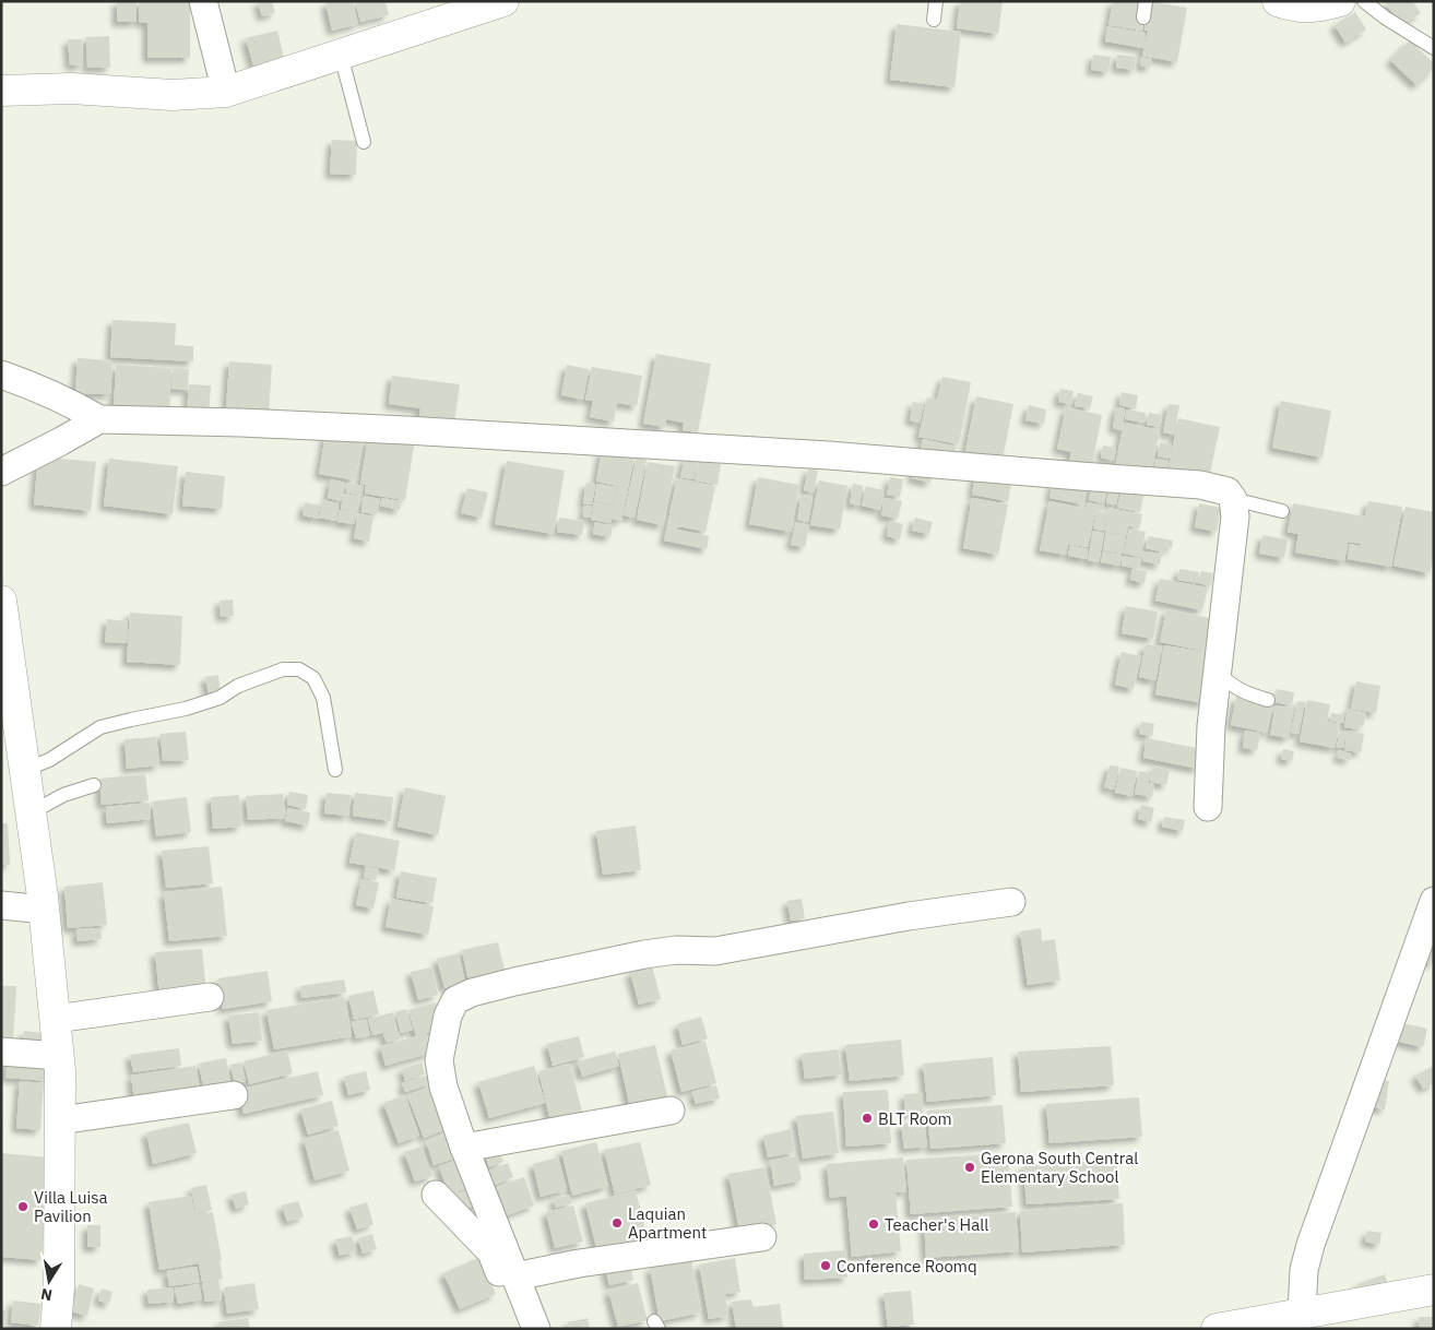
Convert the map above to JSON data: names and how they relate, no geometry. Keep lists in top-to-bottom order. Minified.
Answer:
{"places":["BLT Room","Gerona South Central Elementary School","Villa Luisa Pavilion","Laquian Apartment","Teacher's Hall","Conference Roomq"],"north":"bottom"}
